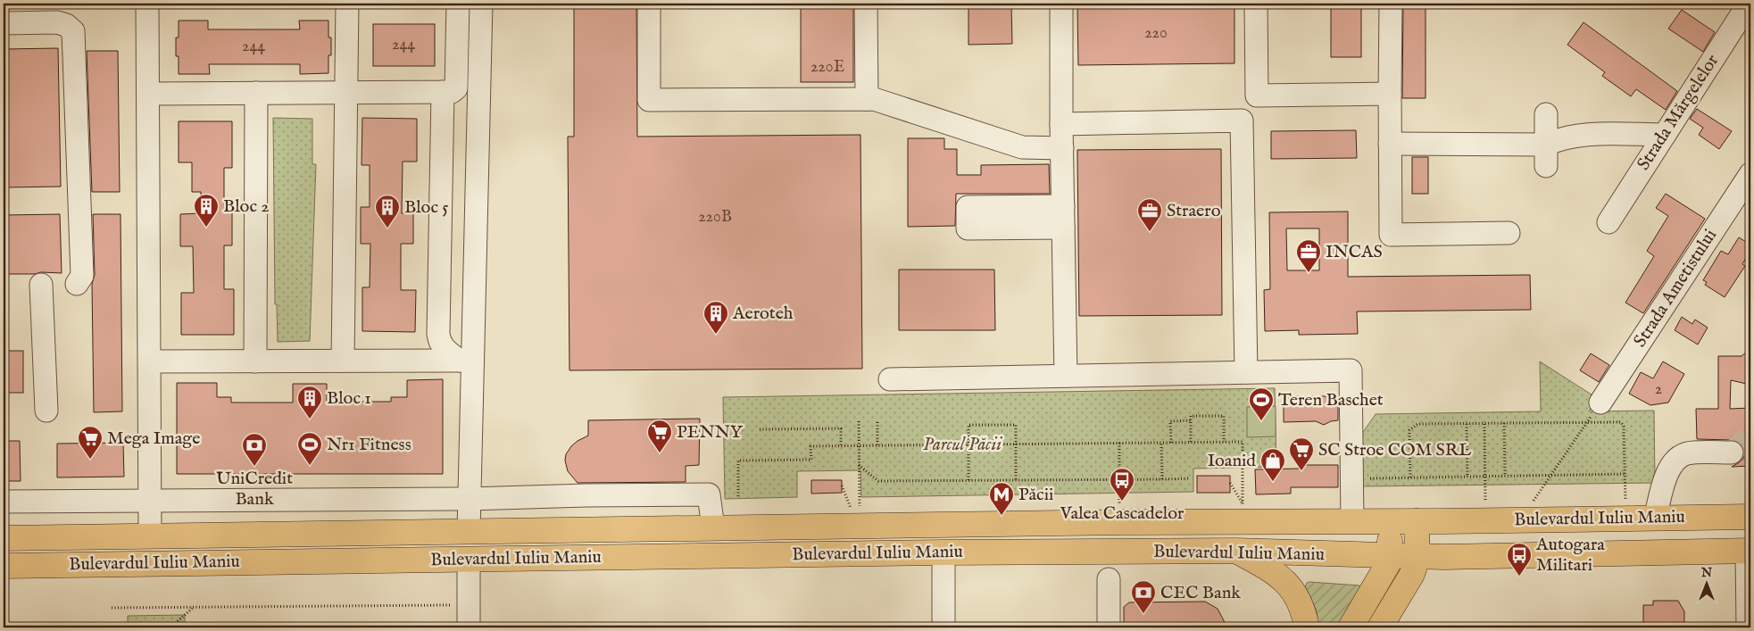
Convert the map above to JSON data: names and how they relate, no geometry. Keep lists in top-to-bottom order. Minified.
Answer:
{"streets":{"main road":["Bulevardul Iuliu Maniu"],"street":["Strada Mărgelelor","Strada Ametistului"]},"parks":["Parcul Păcii"],"places":{"building":["Bloc 2","Bloc 5","Aeroteh","Bloc 1"],"office":["Straero","INCAS"],"sports":["Teren Baschet","Nr1 Fitness"],"supermarket":["PENNY","Mega Image","SC Stroe COM SRL"],"bank":["UniCredit Bank","CEC Bank"],"shop":["Ioanid"],"bus stop":["Valea Cascadelor","Autogara Militari"],"metro station":["Păcii"]},"house_numbers":["220","244","244","220E","220B","2"],"north":"top"}
